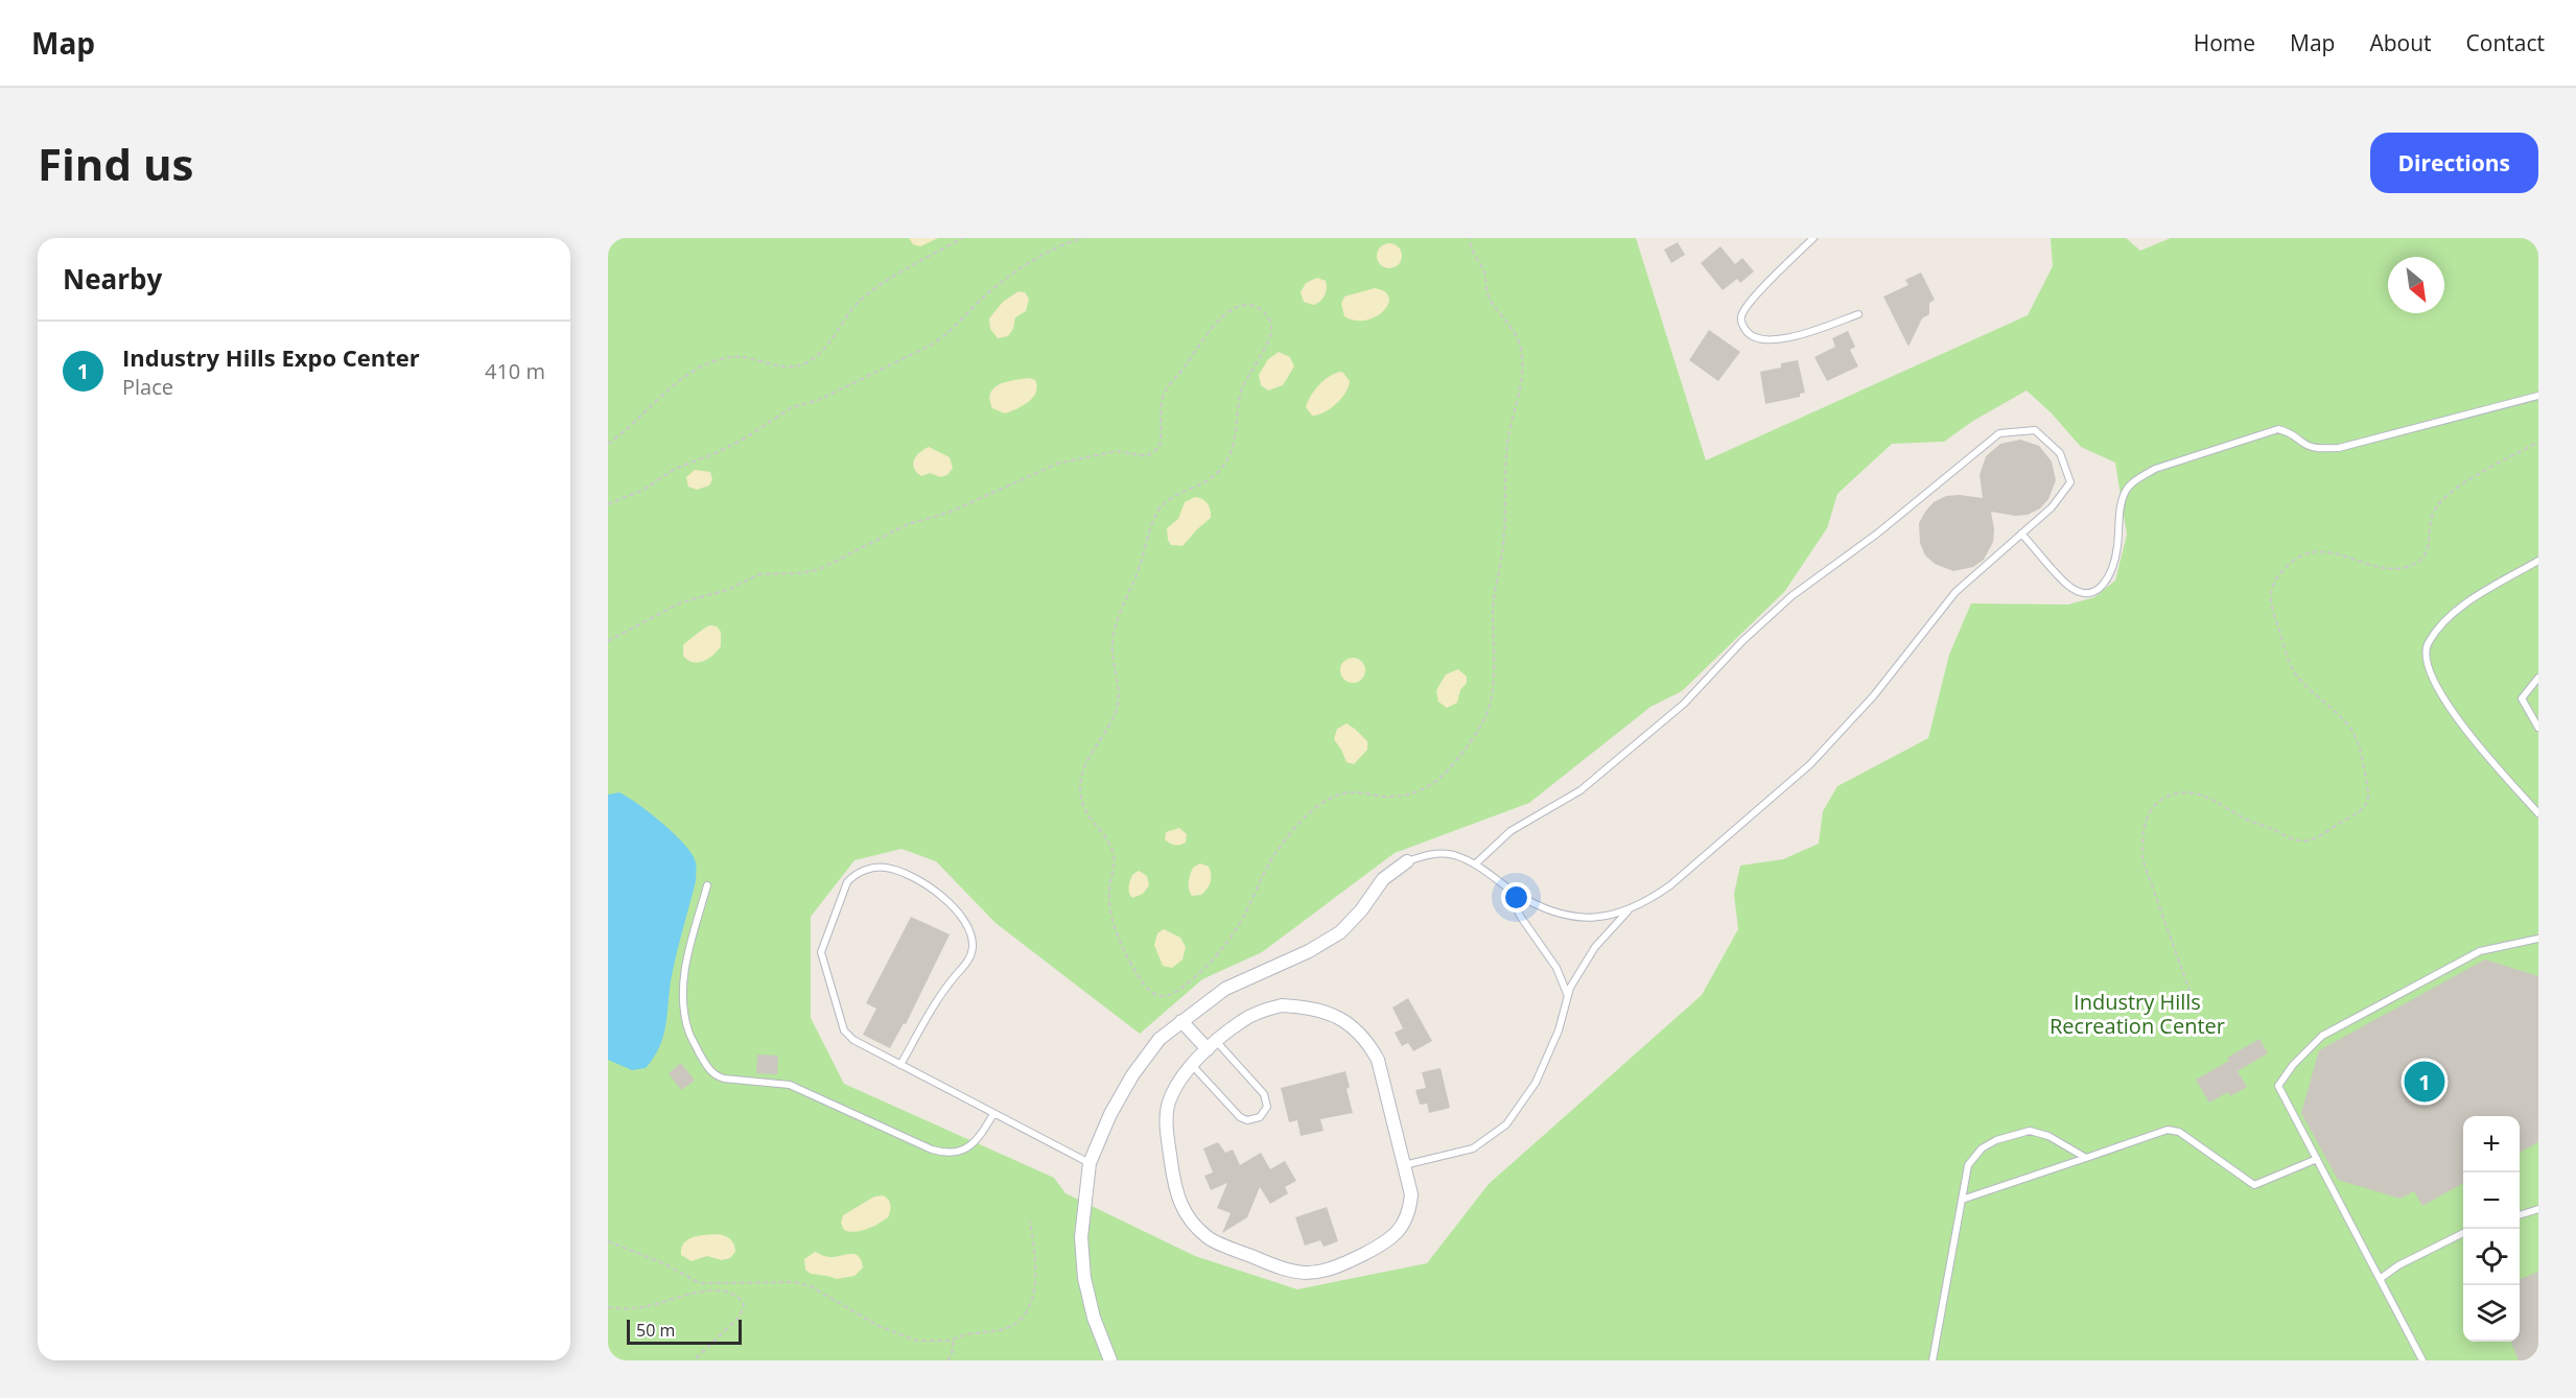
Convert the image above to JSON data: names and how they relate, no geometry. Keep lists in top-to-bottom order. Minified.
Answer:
{"parks":["Industry Hills Recreation Center"],"scale_bar":"50 m","north":"bottom right","page":{"header":"Map","nav":["Home","Map","About","Contact"],"buttons":"Directions","title":"Find us","heading":"Nearby","list":[{"mark":"1","name":"Industry Hills Expo Center","note":"Place","value":"410 m"}],"pins":"1","map_buttons":["+","−"],"scale":"50 m"}}
